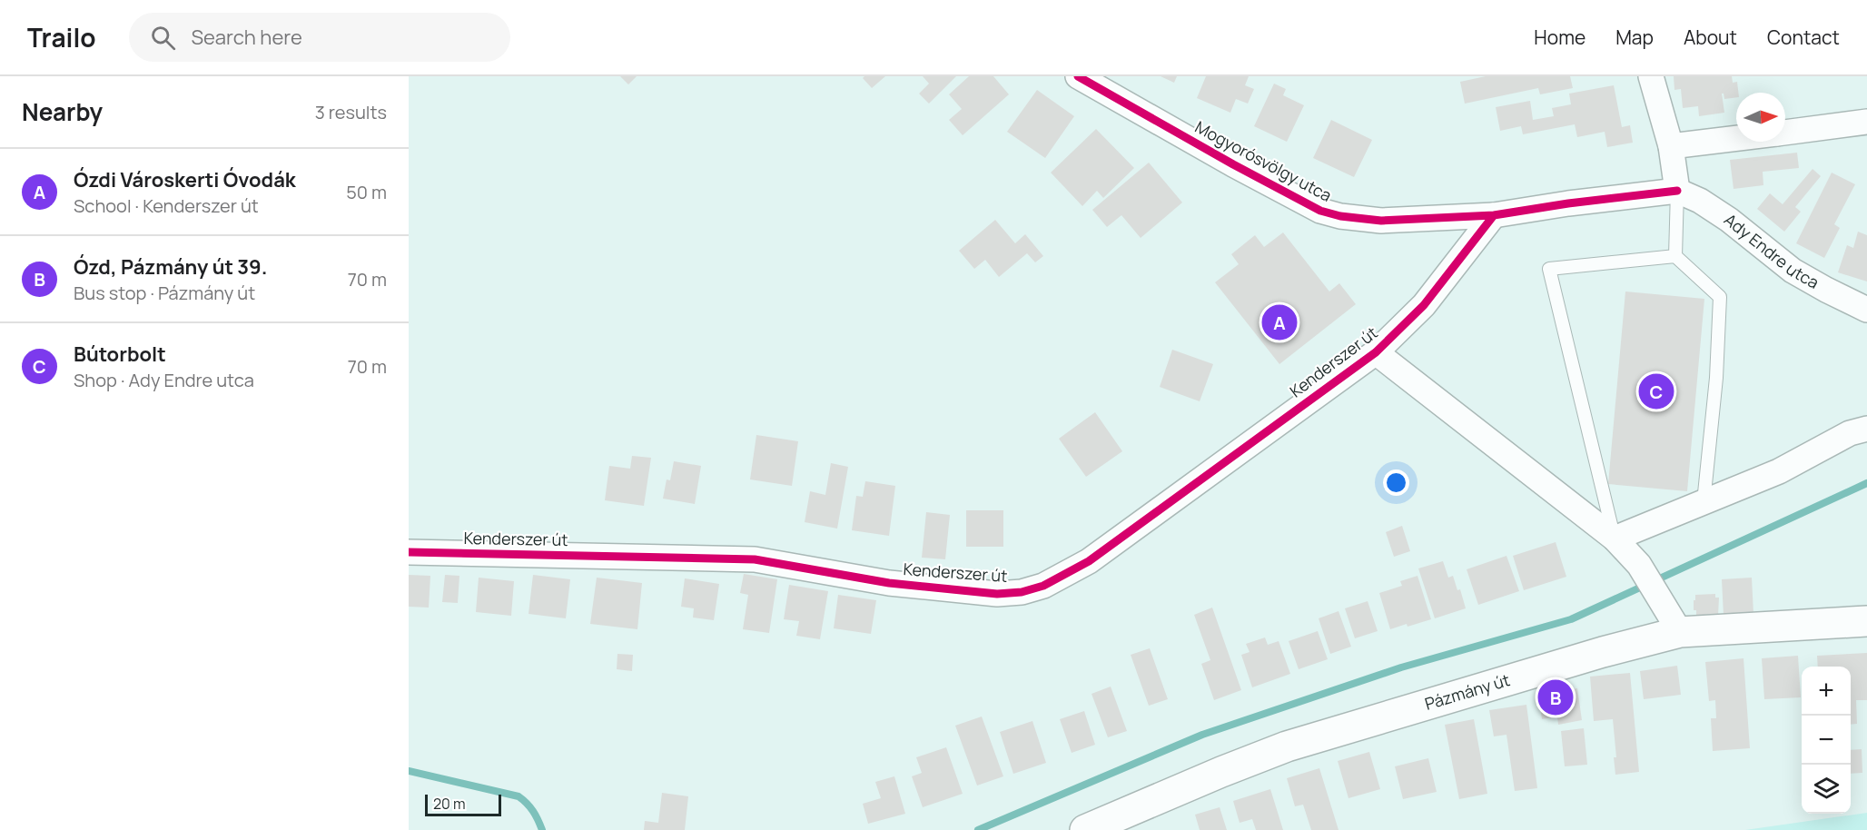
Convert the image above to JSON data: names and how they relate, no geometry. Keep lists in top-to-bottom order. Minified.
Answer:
{"streets":{"main road":["Pázmány út"],"street":["Mogyorósvölgy utca","Ady Endre utca","Kenderszer út"]},"crossings":[["Mogyorósvölgy utca","Ady Endre utca"],["Mogyorósvölgy utca","Kenderszer út"]],"scale_bar":"20 m","north":"right","page":{"header":"Trailo","search":"Search here","nav":["Home","Map","About","Contact"],"heading":["Nearby","3 results"],"list":[{"mark":"A","name":"Ózdi Városkerti Óvodák","note":"School · Kenderszer út","value":"50 m"},{"mark":"B","name":"Ózd, Pázmány út 39.","note":"Bus stop · Pázmány út","value":"70 m"},{"mark":"C","name":"Bútorbolt","note":"Shop · Ady Endre utca","value":"70 m"}],"pins":["A","C","B"],"map_buttons":["+","−"],"scale":"20 m"}}
